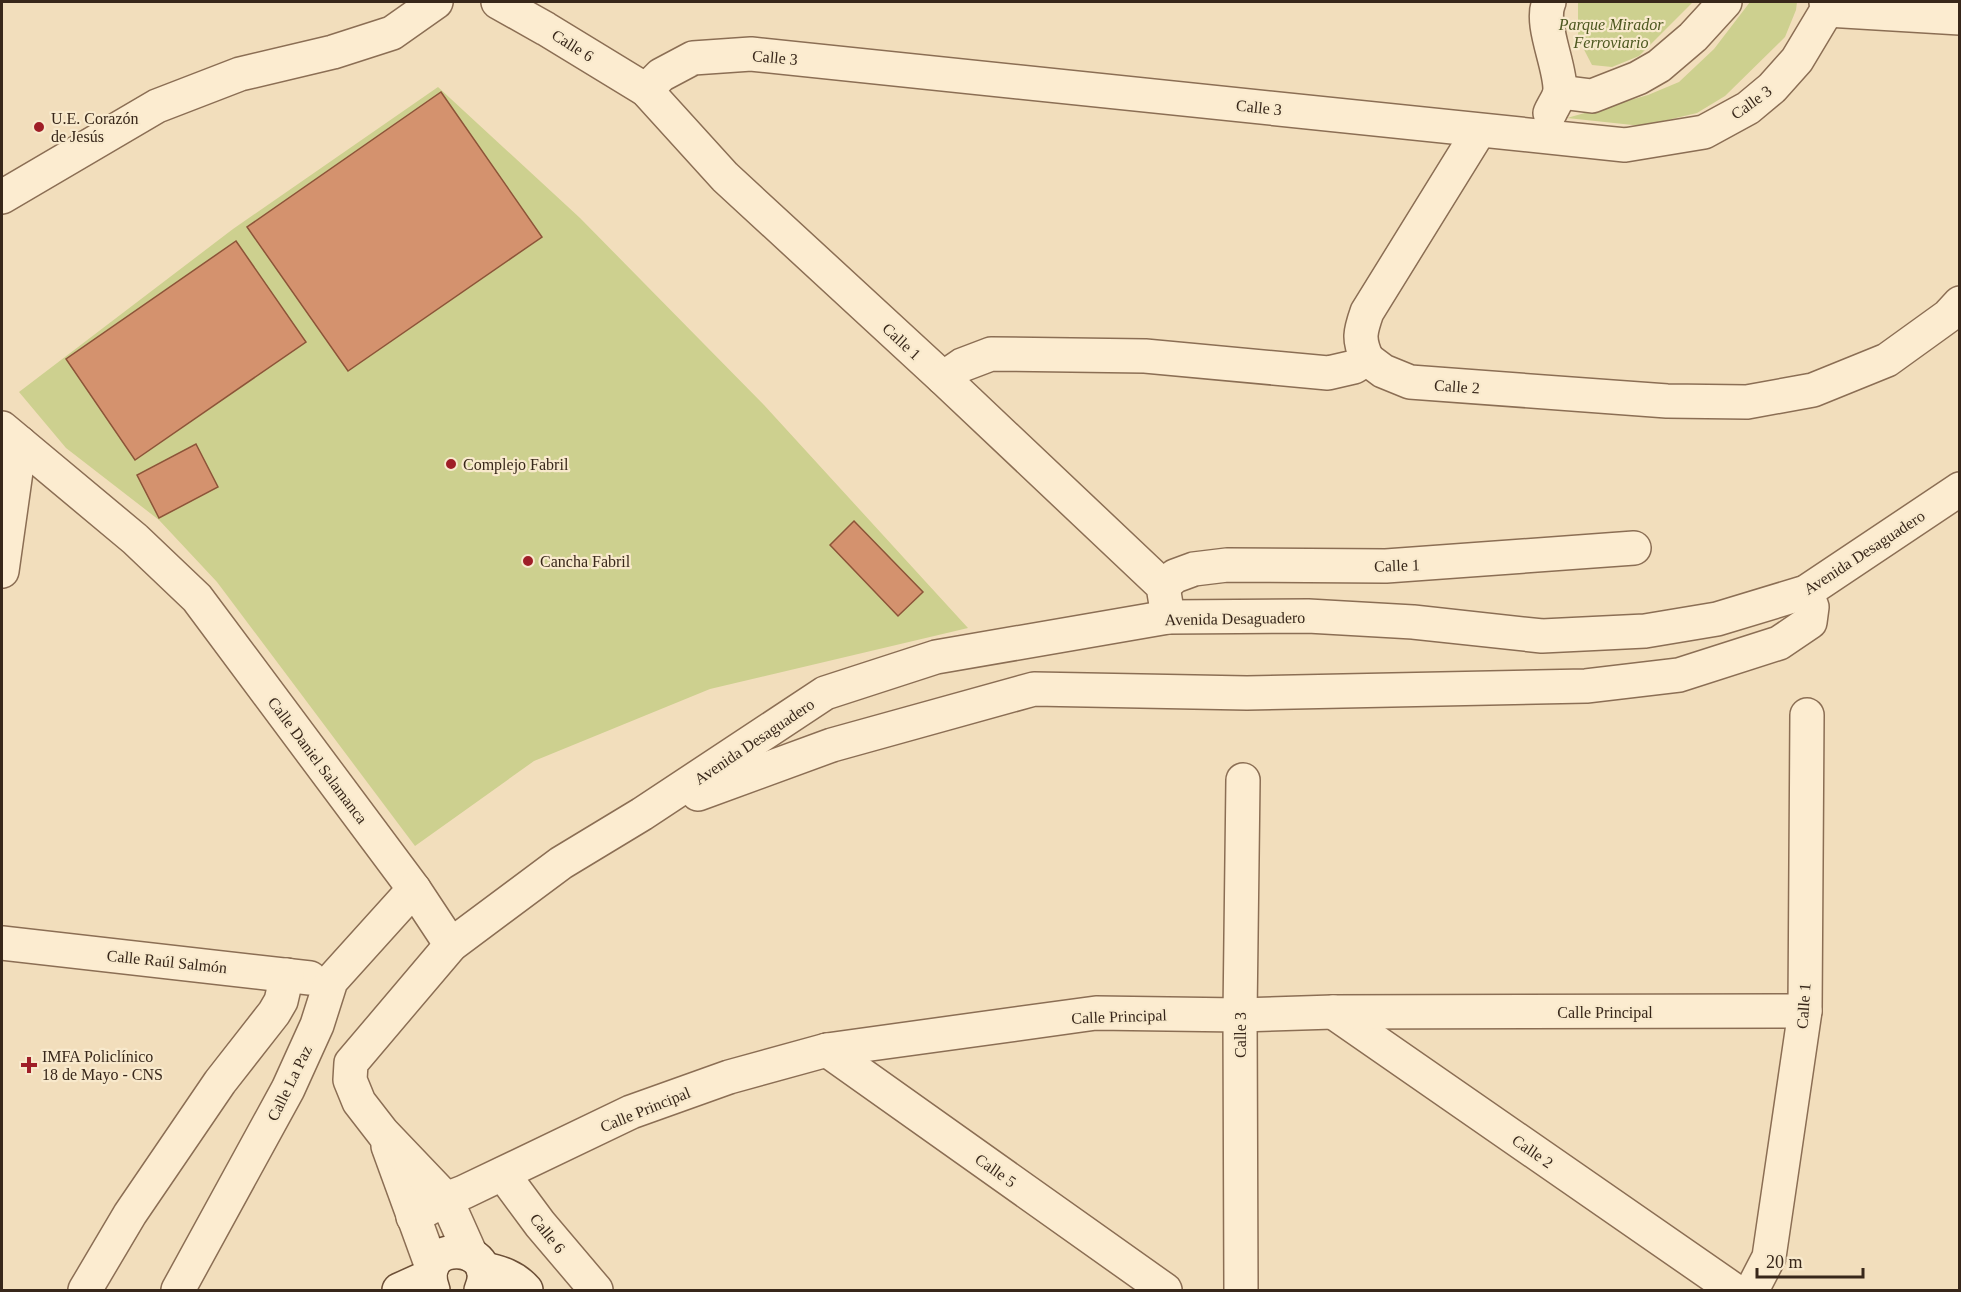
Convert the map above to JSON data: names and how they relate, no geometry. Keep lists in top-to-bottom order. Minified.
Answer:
{"streets":{"street":["Calle 6","Calle 3","Calle 1","Calle 2","Avenida Desaguadero","Calle Daniel Salamanca","Calle Raúl Salmón","Calle Principal","Calle La Paz","Calle 5"]},"crossings":[["Calle 6","Calle 3"],["Calle 6","Calle 1"],["Calle 6","Calle Principal"],["Calle 3","Calle 1"],["Calle 3","Calle Principal"],["Calle 1","Avenida Desaguadero"],["Calle 1","Calle Principal"],["Calle 2","Calle Principal"],["Avenida Desaguadero","Calle Daniel Salamanca"],["Calle Daniel Salamanca","Calle La Paz"],["Calle Raúl Salmón","Calle La Paz"],["Calle Principal","Calle 5"]],"parks":["Parque Mirador Ferroviario"],"places":{"other":["U.E. Corazón de Jesús","Complejo Fabril","Cancha Fabril"],"health":["IMFA Policlínico 18 de Mayo - CNS"]},"scale_bar":"20 m"}
